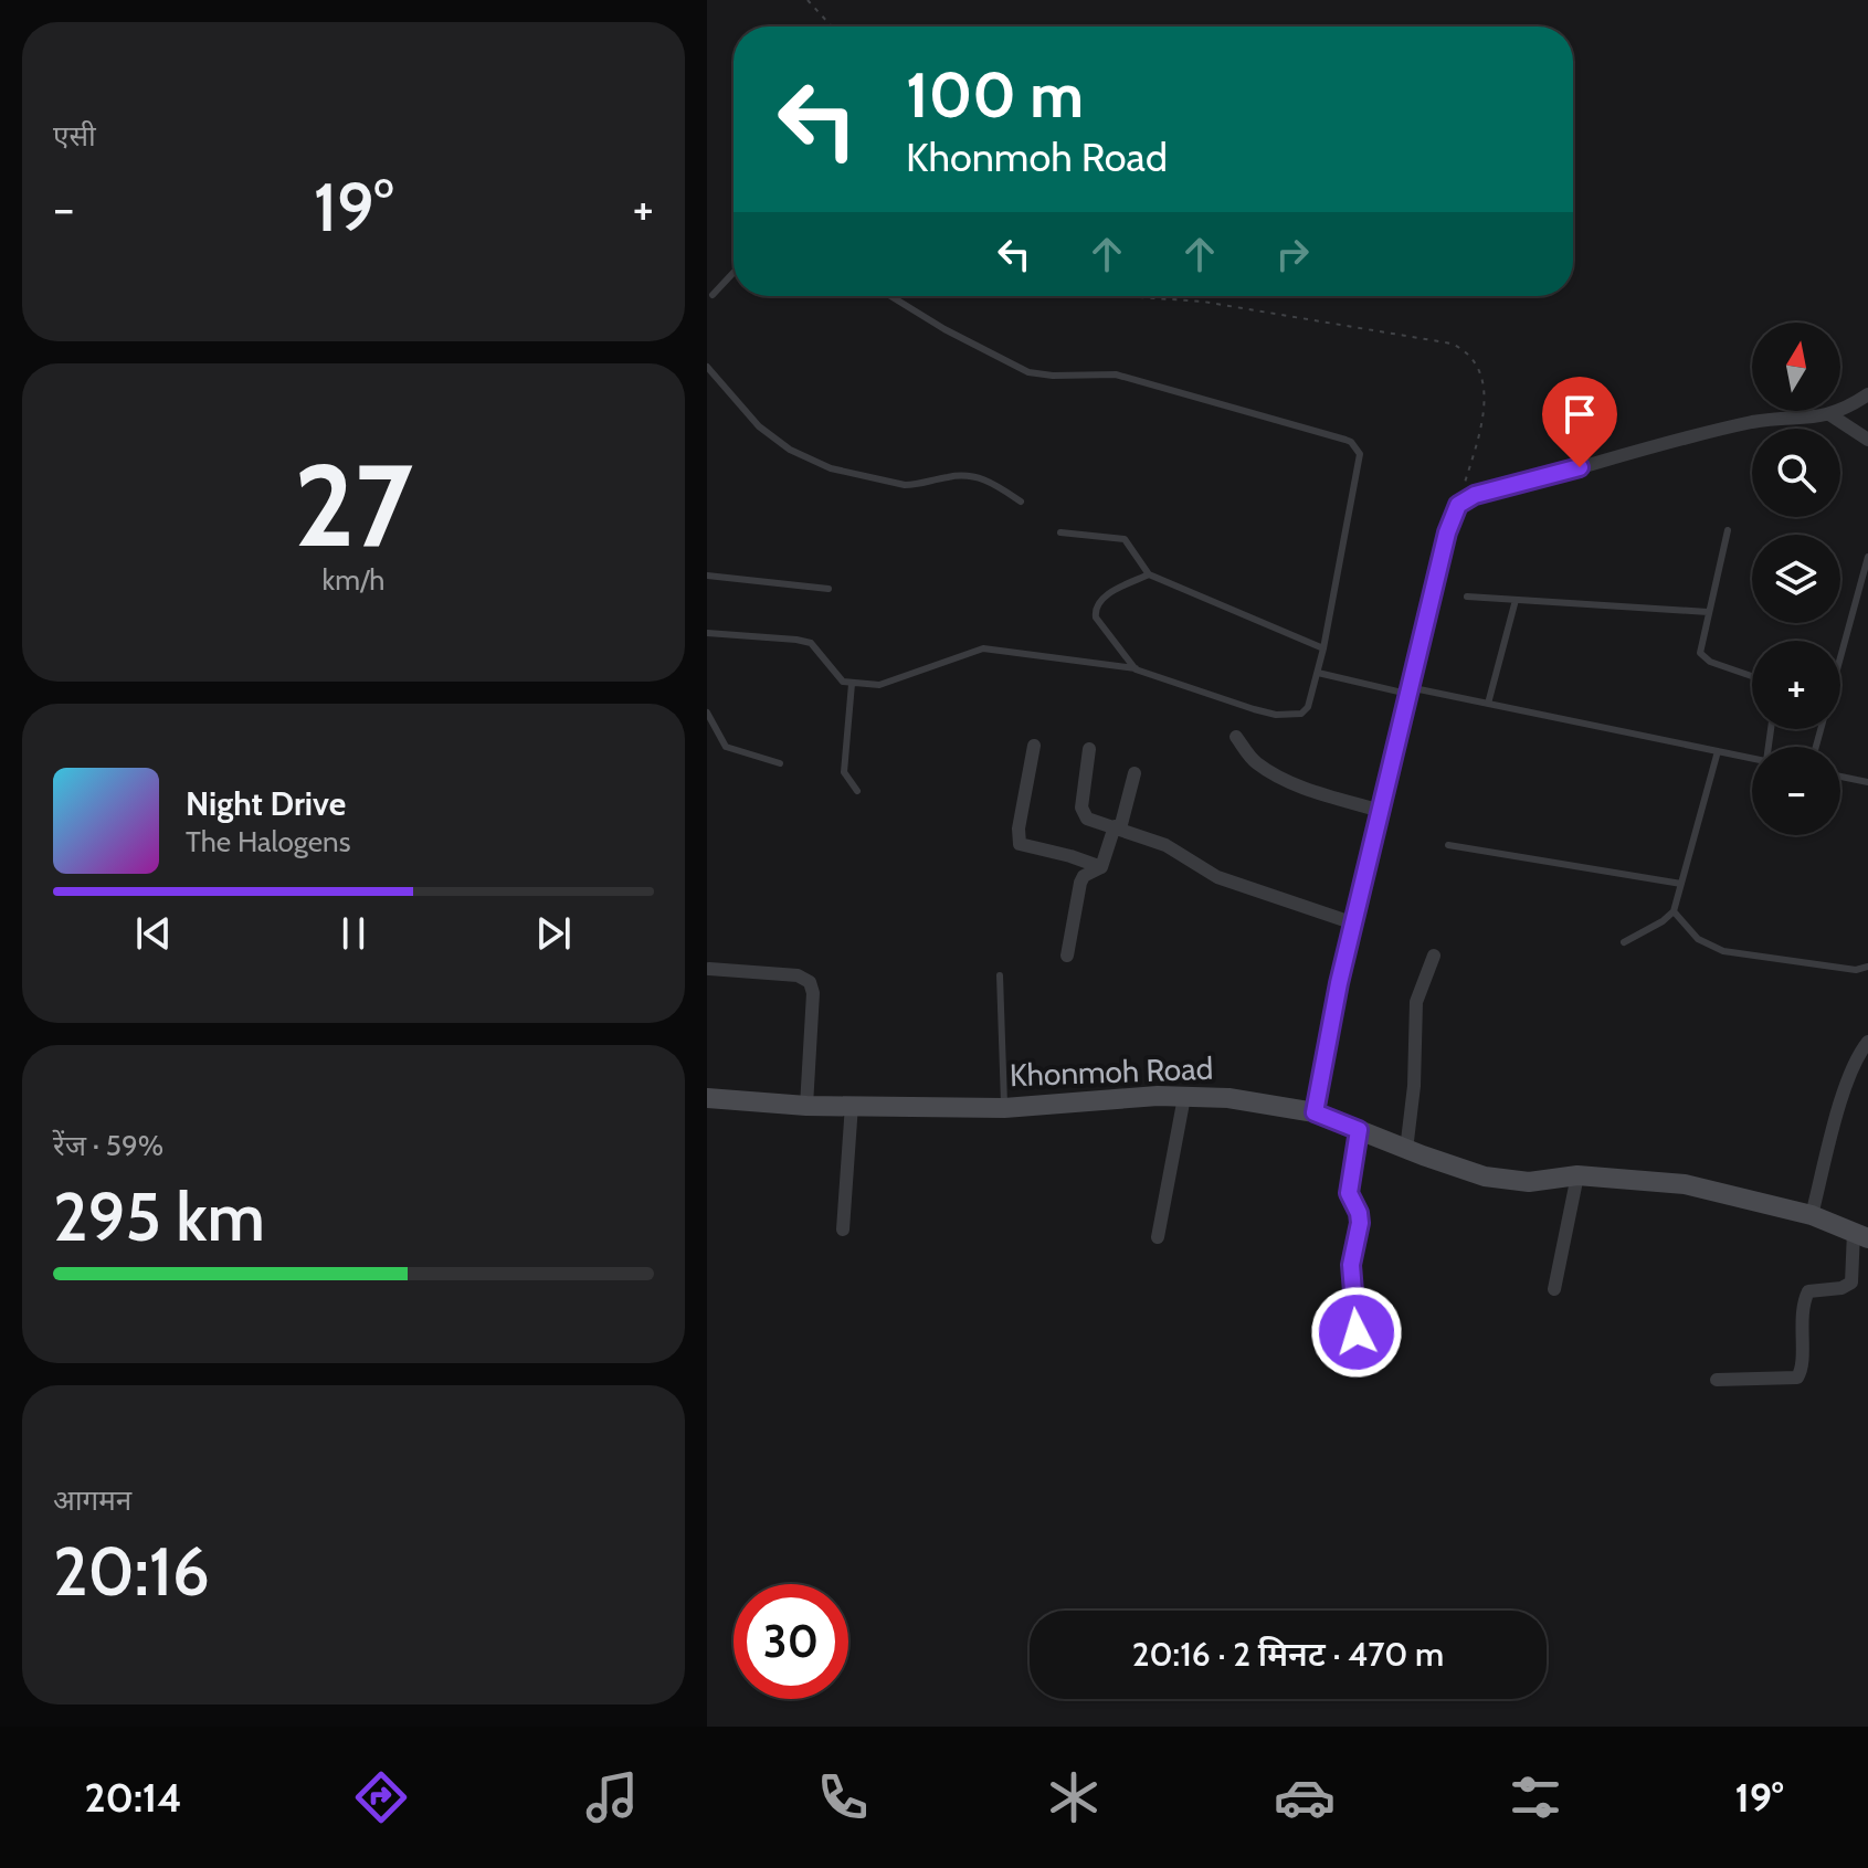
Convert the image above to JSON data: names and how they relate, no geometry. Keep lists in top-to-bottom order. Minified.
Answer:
{"streets":{"main road":["Khonmoh Road"]},"north":"top","page":{"tile":["एसी",["27","km/h"],["रेंज · 59%","295 km"],["आगमन","20:16"]],"turn":["100 m","Khonmoh Road"],"heat":["−","19°","+"],"map_buttons":["+","−"],"song":["Night Drive","The Halogens"],"limit":"30","trip":"20:16 · 2 मिनट · 470 m","tabs":["20:14","19°"]}}
